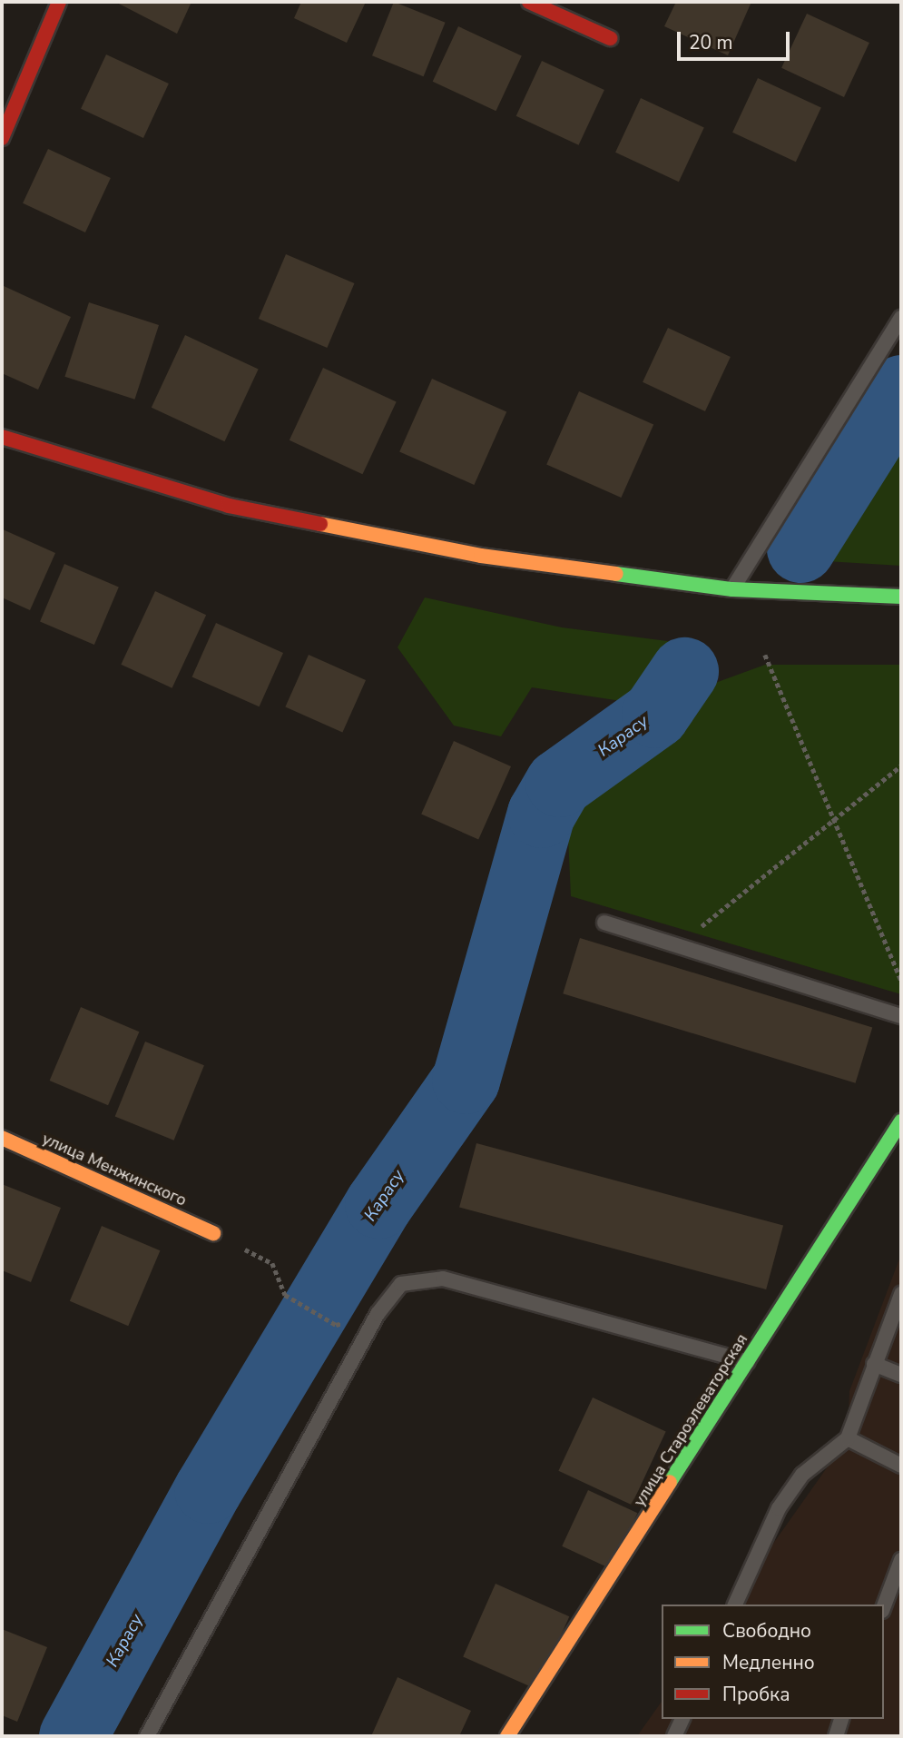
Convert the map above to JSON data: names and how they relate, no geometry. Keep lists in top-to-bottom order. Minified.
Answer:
{"streets":{"street":["улица Менжинского","улица Староэлеваторская"]},"water":["Карасу"],"legend":["Свободно","Медленно","Пробка"],"scale_bar":"20 m"}
